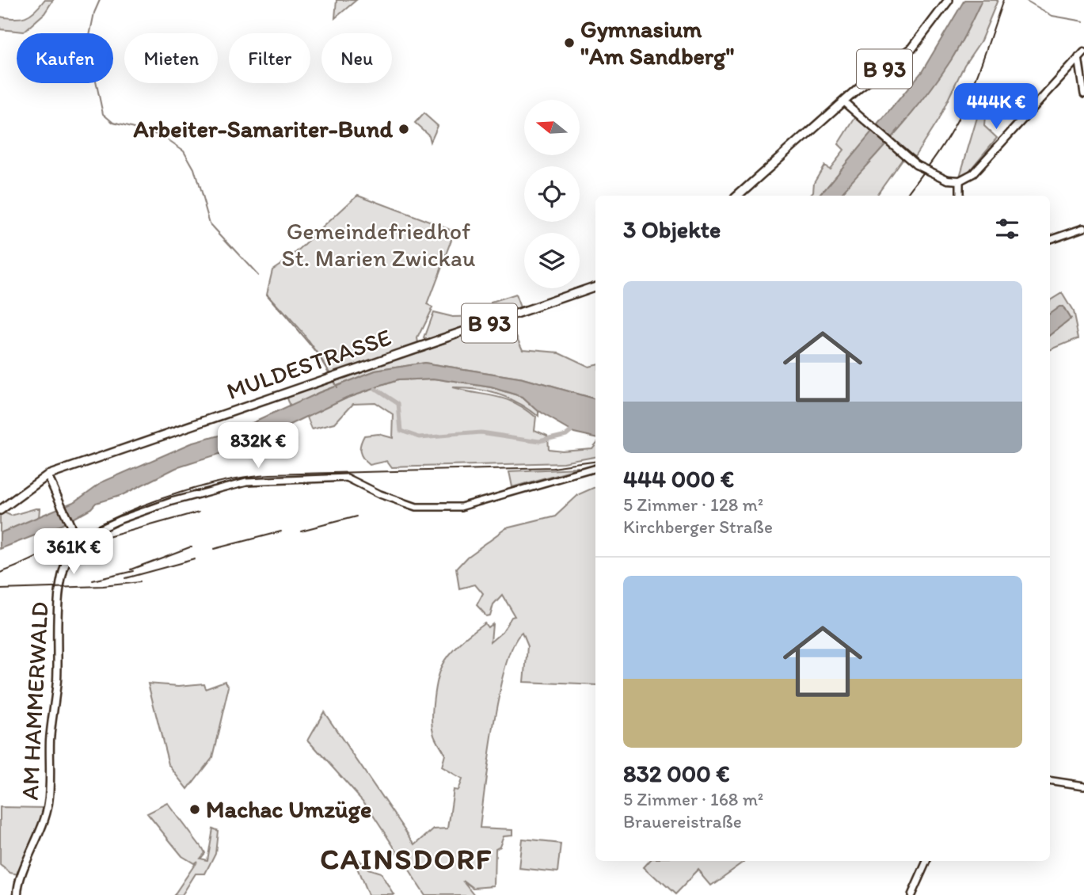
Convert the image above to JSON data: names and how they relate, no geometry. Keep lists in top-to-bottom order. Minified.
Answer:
{"streets":{"main road":["B 93","MULDESTRASSE","AM HAMMERWALD"]},"districts":["CAINSDORF"],"parks":["Gemeindefriedhof St. Marien Zwickau"],"places":["Gymnasium \"Am Sandberg\"","Arbeiter-Samariter-Bund","Machac Umzüge"],"north":"left","page":{"chip":["Kaufen","Mieten","Filter","Neu"],"price":["444K €","832K €","361K €"],"heading":"3 Objekte","list":[{"name":"444 000 €","note":"5 Zimmer · 128 m² · Kirchberger Straße"},{"name":"832 000 €","note":"5 Zimmer · 168 m² · Brauereistraße"}]}}
